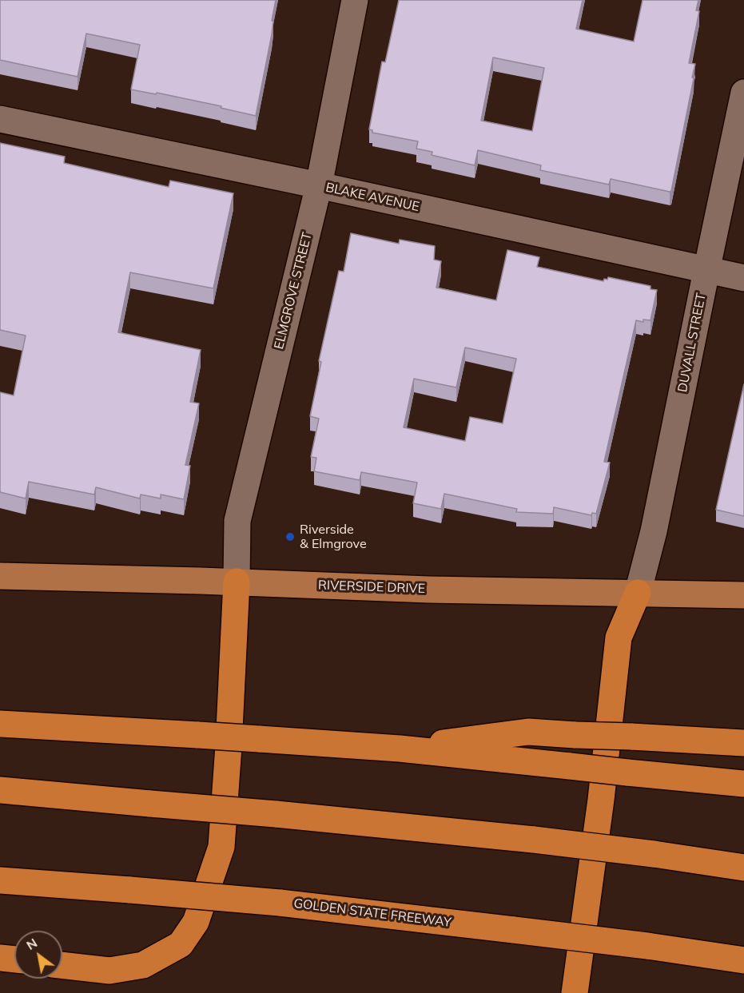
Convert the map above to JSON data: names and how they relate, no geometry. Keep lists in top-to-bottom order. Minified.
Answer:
{"streets":{"highway":["GOLDEN STATE FREEWAY"],"main road":["RIVERSIDE DRIVE"],"street":["BLAKE AVENUE","ELMGROVE STREET","DUVALL STREET"]},"crossings":[["BLAKE AVENUE","ELMGROVE STREET"],["BLAKE AVENUE","DUVALL STREET"],["ELMGROVE STREET","RIVERSIDE DRIVE"],["DUVALL STREET","RIVERSIDE DRIVE"]],"places":["Riverside & Elmgrove"],"north":"top left"}
